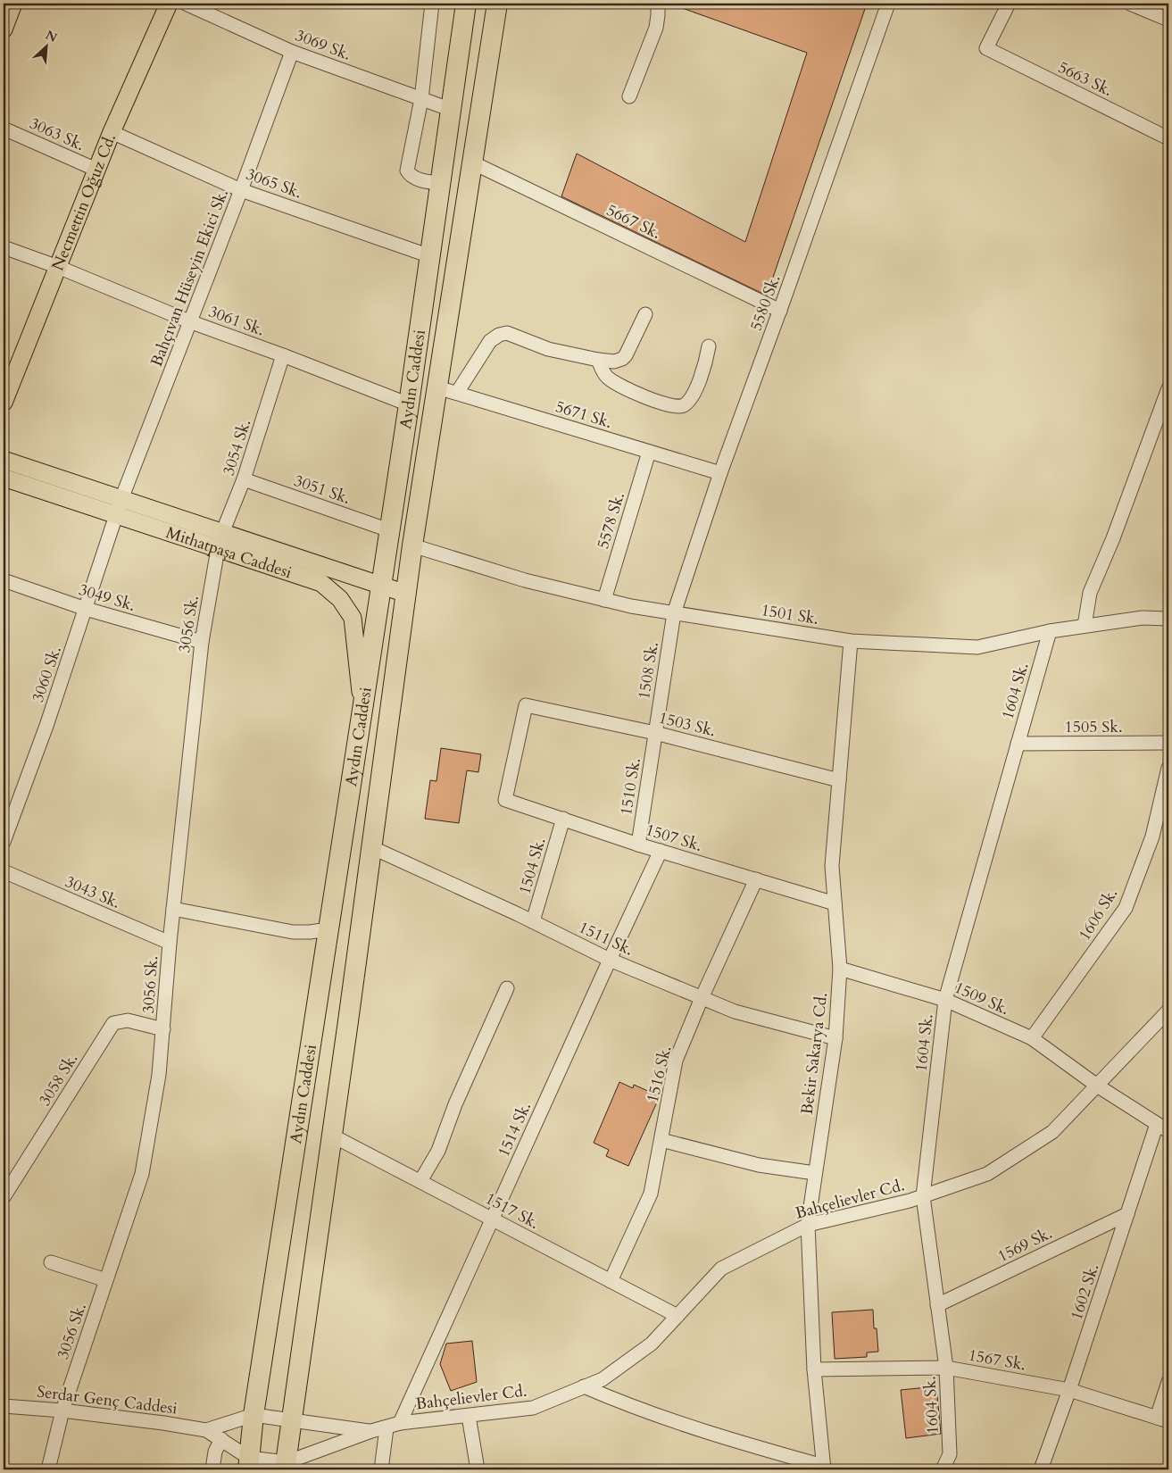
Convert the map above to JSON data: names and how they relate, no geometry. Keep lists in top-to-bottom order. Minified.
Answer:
{"streets":{"highway":["Aydın Caddesi"],"main road":["Necmettin Oğuz Cd.","Mithatpaşa Caddesi"],"street":["3069 Sk.","5663 Sk.","3063 Sk.","3065 Sk.","5667 Sk.","Bahçıvan Hüseyin Ekici Sk.","5580 Sk.","3061 Sk.","5671 Sk.","3054 Sk.","3051 Sk.","5578 Sk.","3049 Sk.","1501 Sk.","3056 Sk.","1508 Sk.","3060 Sk.","1604 Sk.","1503 Sk.","1505 Sk.","1510 Sk.","1507 Sk.","1504 Sk.","3043 Sk.","1606 Sk.","1511 Sk.","1509 Sk.","Bekir Sakarya Cd.","1516 Sk.","3058 Sk.","1514 Sk.","Bahçelievler Cd.","1517 Sk.","1569 Sk.","1602 Sk.","1567 Sk.","Serdar Genç Caddesi"]},"crossings":[["3069 Sk.","Bahçıvan Hüseyin Ekici Sk."],["3069 Sk.","Aydın Caddesi"],["3063 Sk.","Necmettin Oğuz Cd."],["3065 Sk.","Necmettin Oğuz Cd."],["3065 Sk.","Bahçıvan Hüseyin Ekici Sk."],["3065 Sk.","Aydın Caddesi"],["Necmettin Oğuz Cd.","3061 Sk."],["5667 Sk.","5580 Sk."],["5667 Sk.","Aydın Caddesi"],["Bahçıvan Hüseyin Ekici Sk.","3061 Sk."],["Bahçıvan Hüseyin Ekici Sk.","Mithatpaşa Caddesi"],["Bahçıvan Hüseyin Ekici Sk.","3060 Sk."],["5580 Sk.","5671 Sk."],["5580 Sk.","1501 Sk."],["5580 Sk.","1508 Sk."],["3061 Sk.","Aydın Caddesi"],["3061 Sk.","3054 Sk."],["Aydın Caddesi","5671 Sk."],["Aydın Caddesi","3051 Sk."],["Aydın Caddesi","Mithatpaşa Caddesi"],["Aydın Caddesi","1501 Sk."],["Aydın Caddesi","1511 Sk."],["Aydın Caddesi","1517 Sk."],["5671 Sk.","5578 Sk."],["3054 Sk.","3051 Sk."],["3054 Sk.","Mithatpaşa Caddesi"],["3054 Sk.","3056 Sk."],["5578 Sk.","1501 Sk."],["Mithatpaşa Caddesi","3056 Sk."],["Mithatpaşa Caddesi","3060 Sk."],["3049 Sk.","3056 Sk."],["3049 Sk.","3060 Sk."],["1501 Sk.","1508 Sk."],["1501 Sk.","1604 Sk."],["1501 Sk.","Bekir Sakarya Cd."],["3056 Sk.","3043 Sk."],["3056 Sk.","3058 Sk."],["3056 Sk.","Serdar Genç Caddesi"],["1508 Sk.","1503 Sk."],["1508 Sk.","1510 Sk."],["1604 Sk.","1505 Sk."],["1604 Sk.","1509 Sk."],["1604 Sk.","Bahçelievler Cd."],["1604 Sk.","1569 Sk."],["1604 Sk.","1567 Sk."],["1503 Sk.","1510 Sk."],["1503 Sk.","1507 Sk."],["1503 Sk.","Bekir Sakarya Cd."],["1510 Sk.","1507 Sk."],["1507 Sk.","1504 Sk."],["1507 Sk.","Bekir Sakarya Cd."],["1507 Sk.","1516 Sk."],["1507 Sk.","1514 Sk."],["1504 Sk.","1511 Sk."],["1606 Sk.","1509 Sk."],["1511 Sk.","Bekir Sakarya Cd."],["1511 Sk.","1516 Sk."],["1511 Sk.","1514 Sk."],["1509 Sk.","Bekir Sakarya Cd."],["1509 Sk.","Bahçelievler Cd."],["1509 Sk.","1602 Sk."],["Bekir Sakarya Cd.","Bahçelievler Cd."],["Bekir Sakarya Cd.","1567 Sk."],["1516 Sk.","1517 Sk."],["1514 Sk.","Bahçelievler Cd."],["1514 Sk.","1517 Sk."],["Bahçelievler Cd.","1517 Sk."],["1569 Sk.","1602 Sk."],["1602 Sk.","1567 Sk."]],"north":"top right"}
